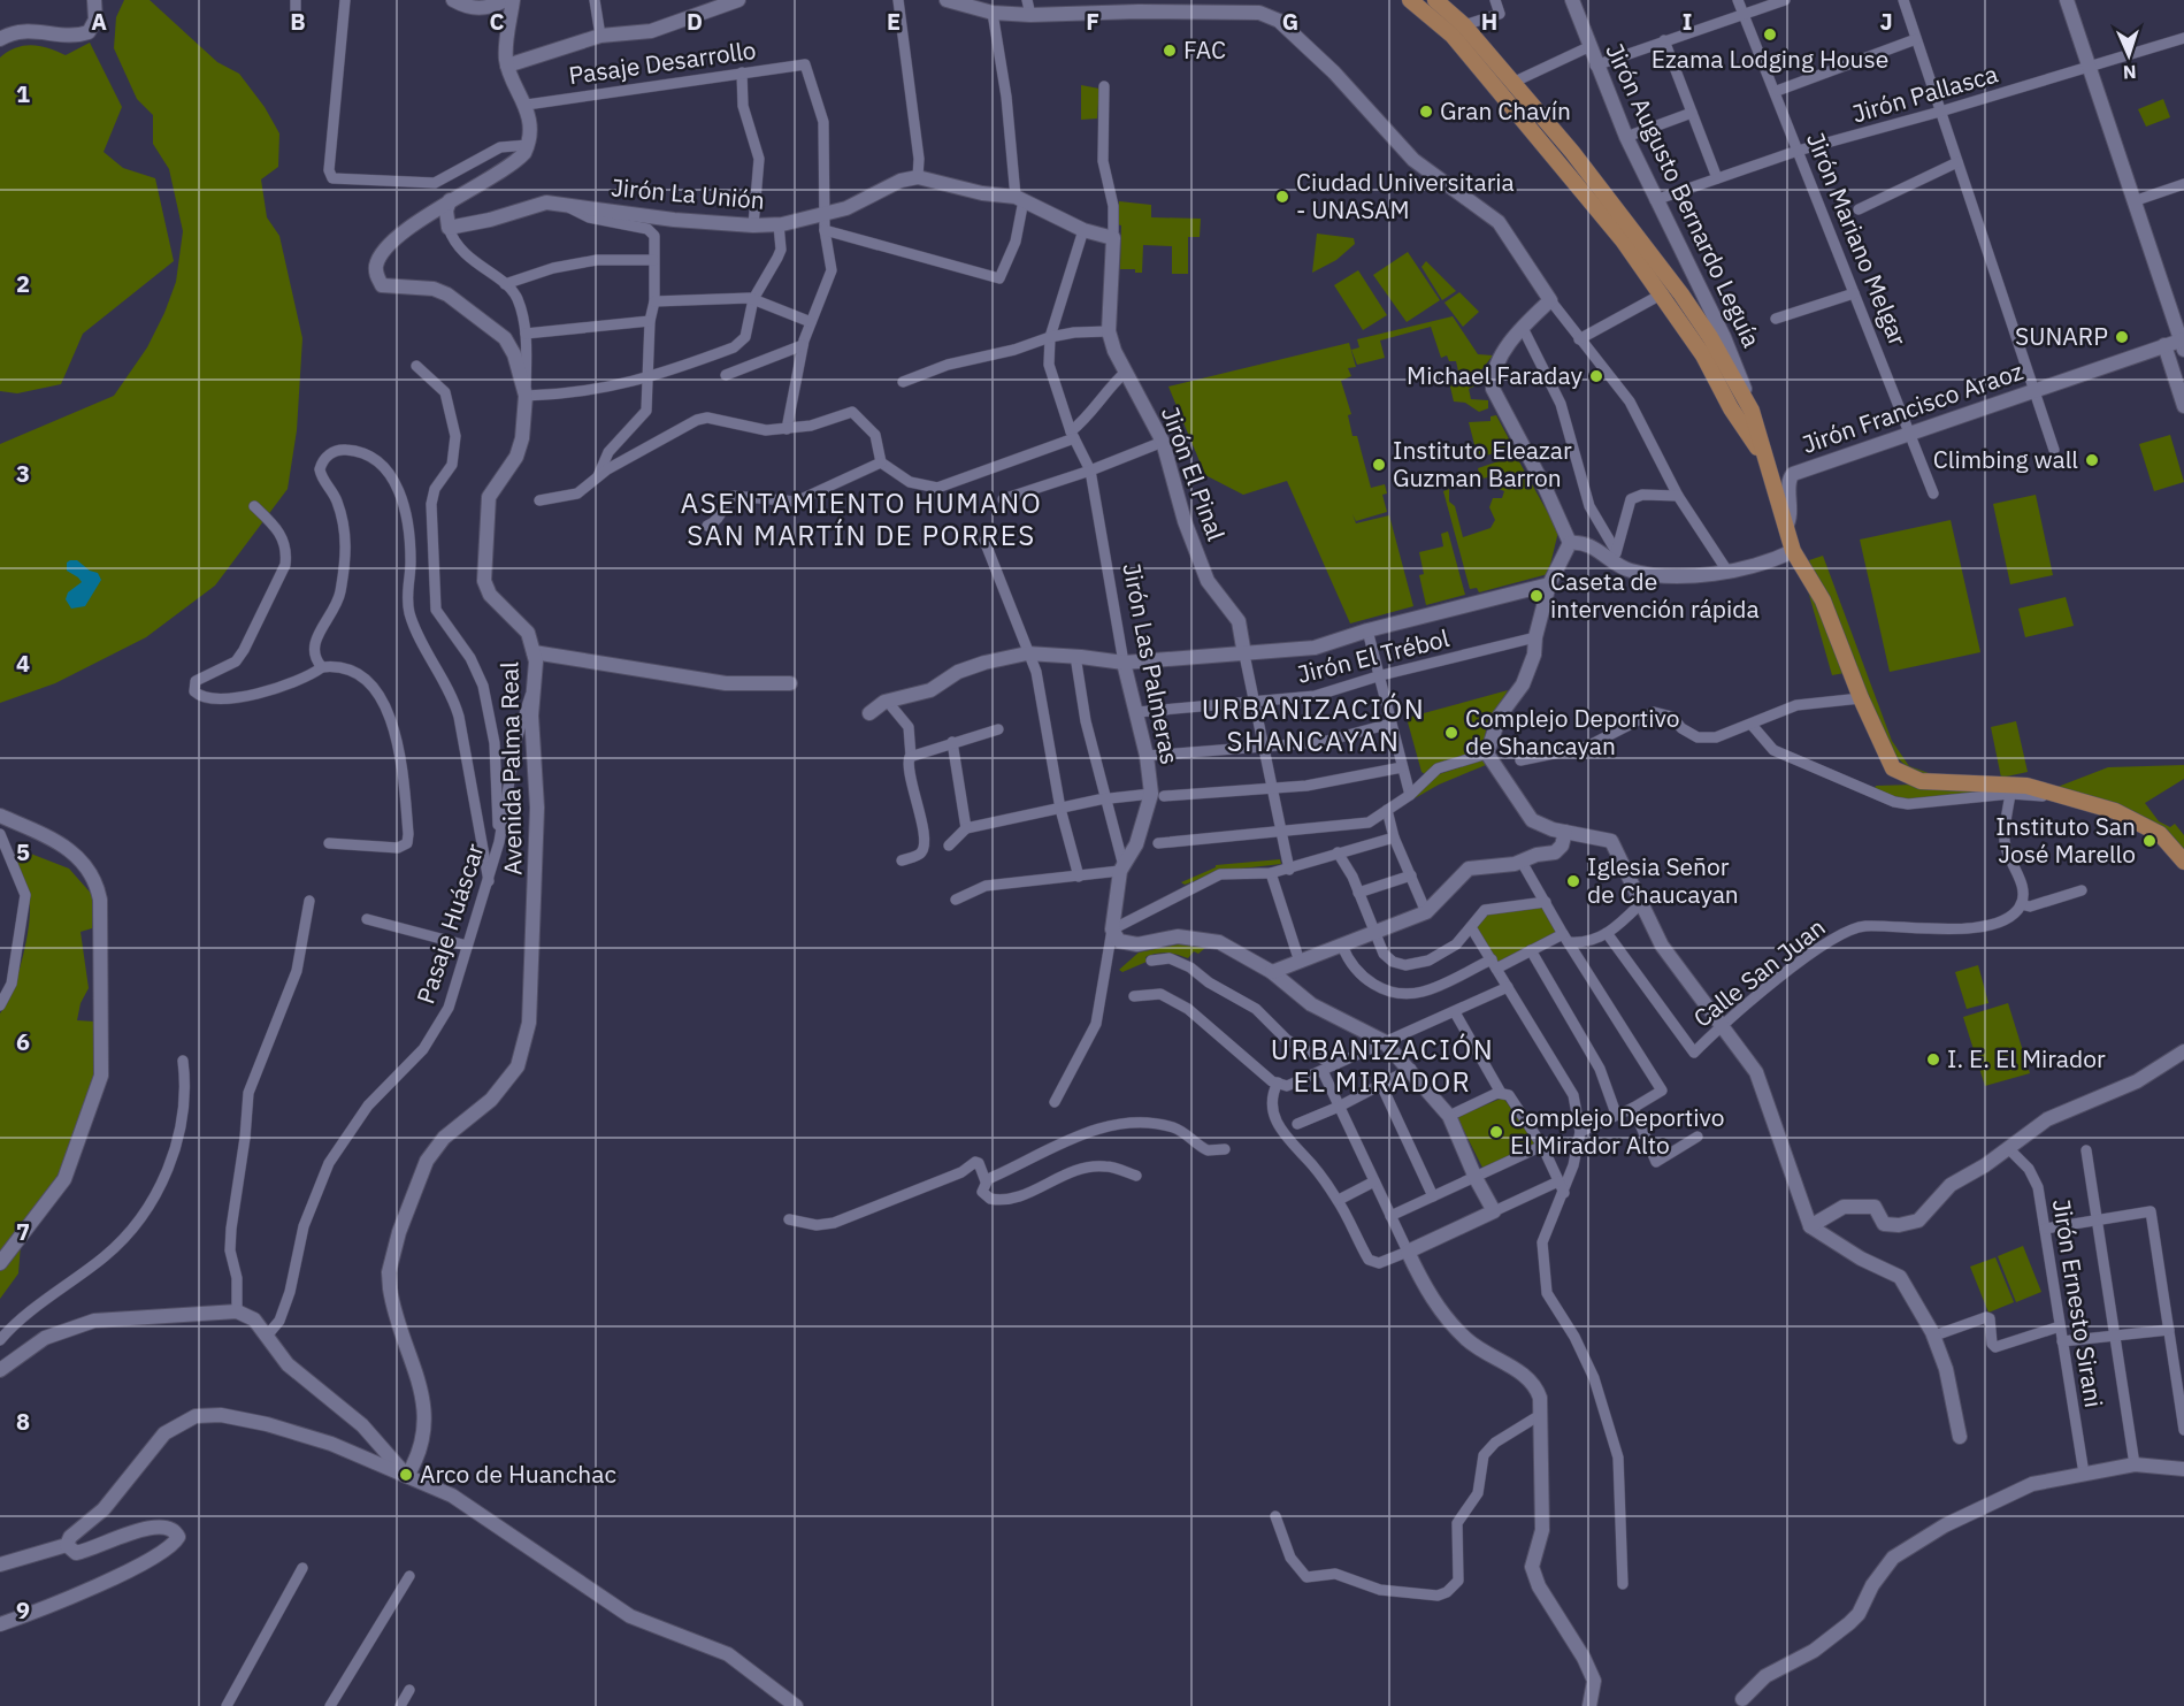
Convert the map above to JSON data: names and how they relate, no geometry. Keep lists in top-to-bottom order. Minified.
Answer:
{"streets":{"main road":["Jirón La Unión","Jirón Augusto Bernardo Leguía","Jirón Francisco Araoz","Jirón El Pinal","Jirón Las Palmeras","Avenida Palma Real"],"street":["Pasaje Desarrollo","Jirón Pallasca","Jirón Mariano Melgar","Jirón El Trébol","Pasaje Huáscar","Calle San Juan","Jirón Ernesto Sirani"]},"crossings":[["Pasaje Desarrollo","Jirón La Unión"],["Jirón Pallasca","Jirón Augusto Bernardo Leguía"],["Jirón Pallasca","Jirón Mariano Melgar"],["Jirón Mariano Melgar","Jirón Francisco Araoz"],["Jirón El Pinal","Jirón El Trébol"],["Jirón El Trébol","Jirón Las Palmeras"],["Avenida Palma Real","Pasaje Huáscar"]],"districts":["ASENTAMIENTO HUMANO SAN MARTÍN DE PORRES","URBANIZACIÓN SHANCAYAN","URBANIZACIÓN EL MIRADOR"],"places":["Ezama Lodging House","FAC","Gran Chavín","Ciudad Universitaria - UNASAM","SUNARP","Michael Faraday","Climbing wall","Instituto Eleazar Guzman Barron","Caseta de intervención rápida","Complejo Deportivo de Shancayan","Instituto San José Marello","Iglesia Señor de Chaucayan","I. E. El Mirador","Complejo Deportivo El Mirador Alto","Arco de Huanchac"],"north":"bottom","grid":{"columns":["A","B","C","D","E","F","G","H","I","J"],"rows":["1","2","3","4","5","6","7","8","9"]}}
